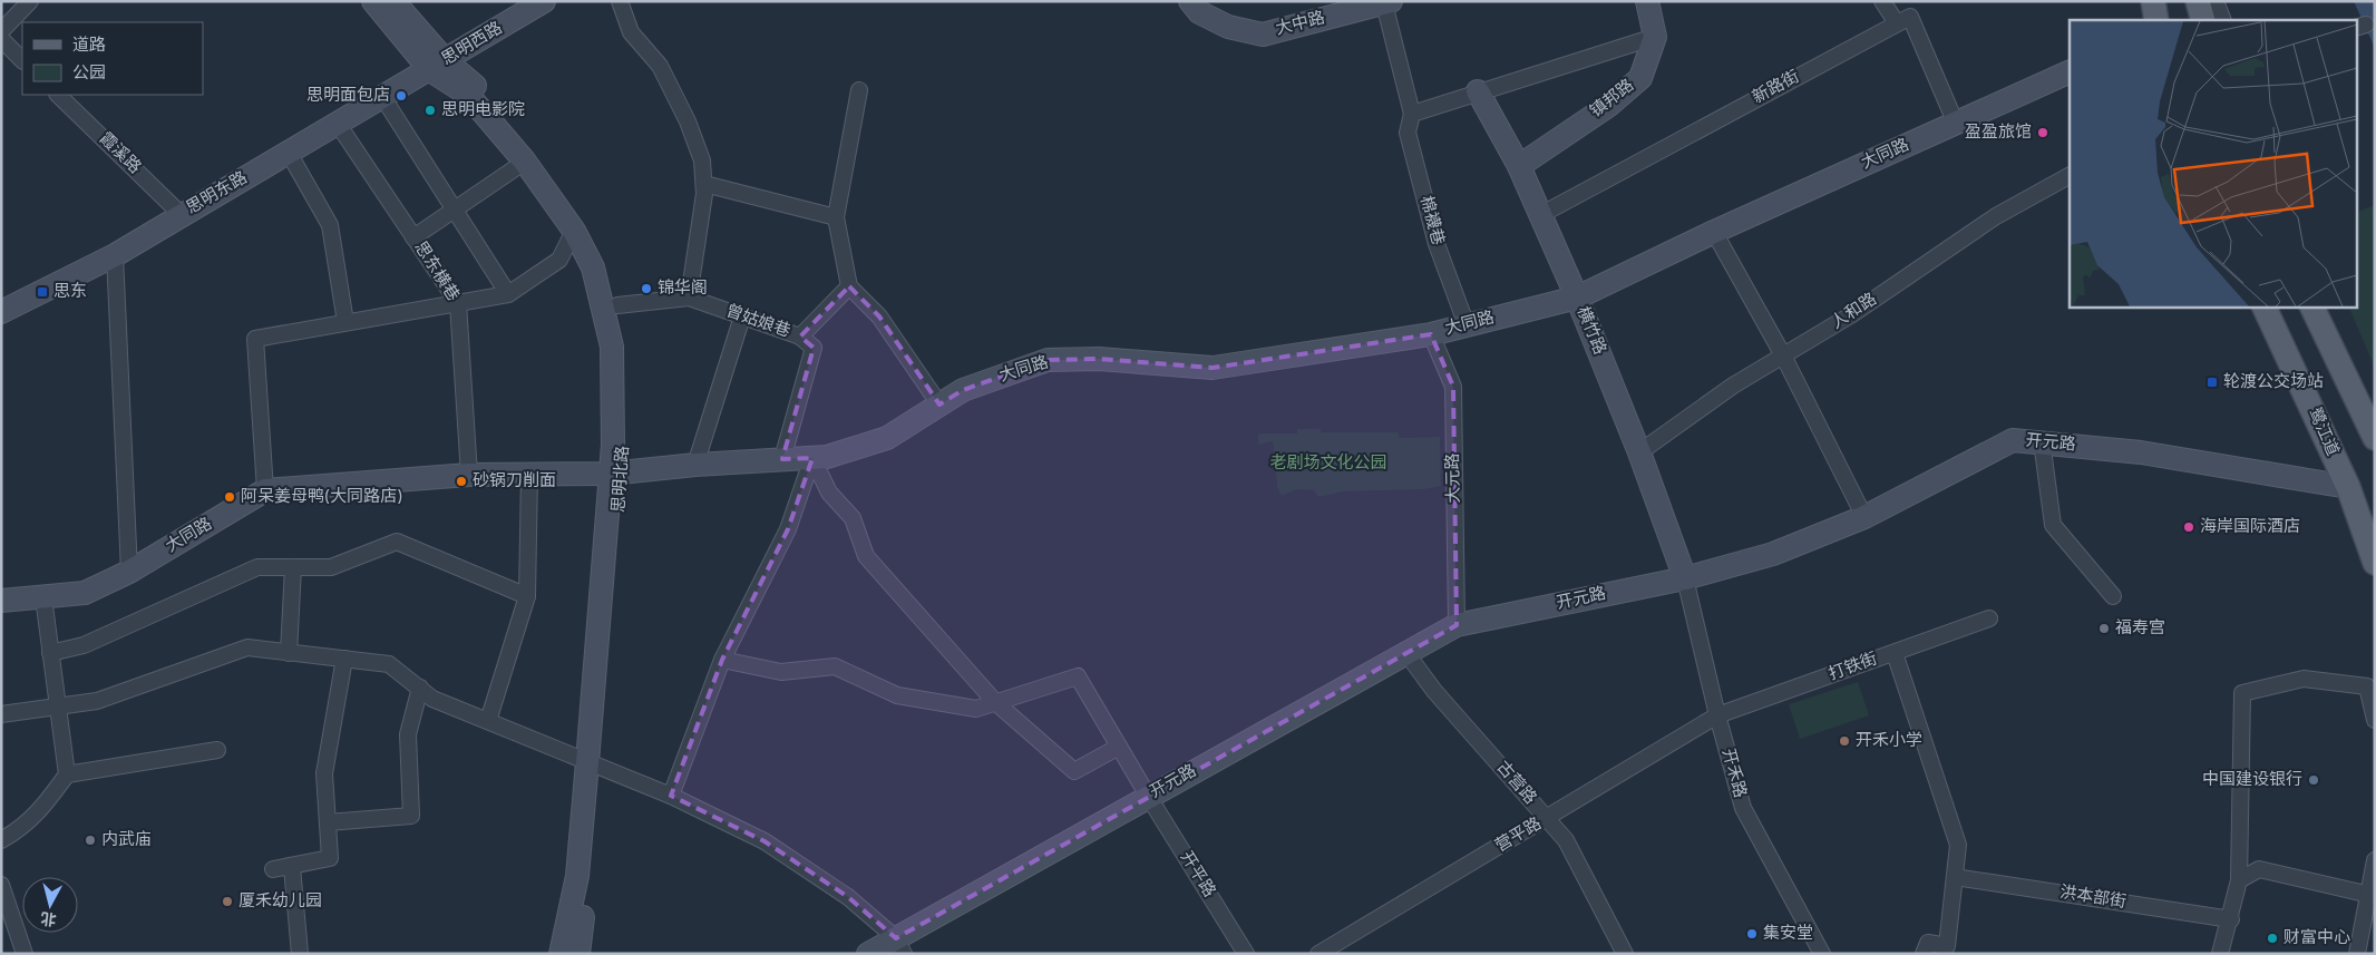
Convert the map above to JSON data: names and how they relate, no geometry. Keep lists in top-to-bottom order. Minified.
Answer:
{"streets":{"main road":["鹭江道"],"street":["大中路","思明西路","新路街","镇邦路","霞溪路","大同路","思明东路","棉襪巷","思东横巷","人和路","曾姑娘巷","横竹路","开元路","大元路","思明北路","打铁街","开禾路","古营路","营平路","开平路","洪本部街"]},"crossings":[["思明西路","思明东路"],["思明西路","思明北路"],["新路街","横竹路"],["镇邦路","横竹路"],["霞溪路","思明东路"],["大同路","棉襪巷"],["大同路","思东横巷"],["大同路","曾姑娘巷"],["大同路","横竹路"],["大同路","大元路"],["大同路","思明北路"],["思明东路","思东横巷"],["思明东路","思明北路"],["人和路","横竹路"],["曾姑娘巷","思明北路"],["横竹路","开元路"],["横竹路","开禾路"],["鹭江道","开元路"],["开元路","大元路"],["开元路","开禾路"],["开元路","古营路"],["开元路","开平路"],["打铁街","开禾路"],["打铁街","营平路"],["开禾路","营平路"],["古营路","营平路"]],"parks":["老剧场文化公园"],"places":{"other":["思明面包店","思明电影院","盈盈旅馆","锦华阁","砂锅刀削面","阿呆姜母鸭(大同路店)","海岸国际酒店","福寿宫","开禾小学","中国建设银行","内武庙","厦禾幼儿园","集安堂","财富中心"],"transit":["思东","轮渡公交场站"]},"legend":["道路","公园"],"north":"bottom"}
